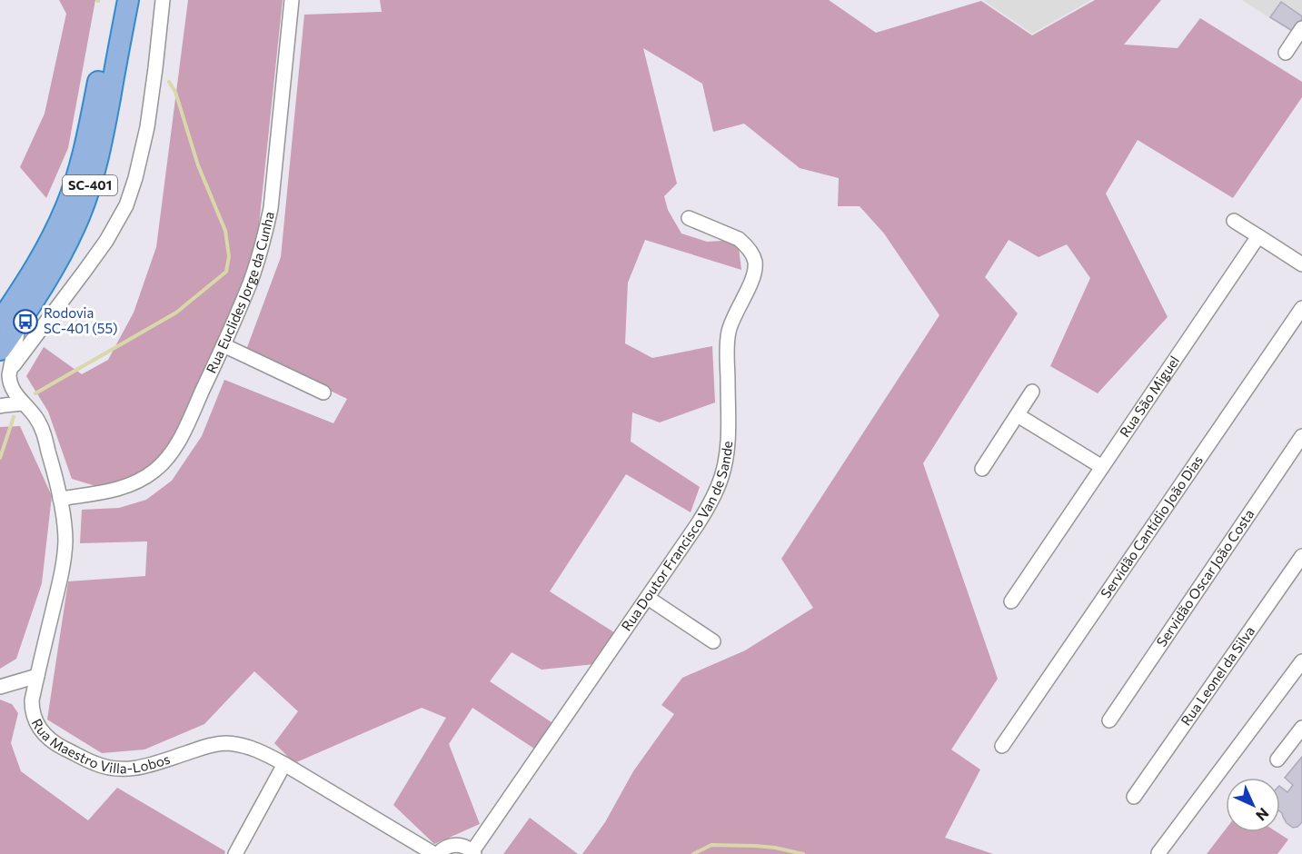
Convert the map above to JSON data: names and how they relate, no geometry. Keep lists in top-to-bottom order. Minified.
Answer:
{"streets":{"highway":["SC-401"],"street":["Rua Euclides Jorge da Cunha","Rua São Miguel","Servidão Cantídio João Dias","Rua Doutor Francisco Van de Sande","Servidão Oscar João Costa","Rua Leonel da Silva","Rua Maestro Villa-Lobos"]},"crossings":[["SC-401","Rua Maestro Villa-Lobos"],["Rua Euclides Jorge da Cunha","Rua Maestro Villa-Lobos"]],"places":{"bus stop":["Rodovia SC-401 (55)"]},"north":"bottom right"}
